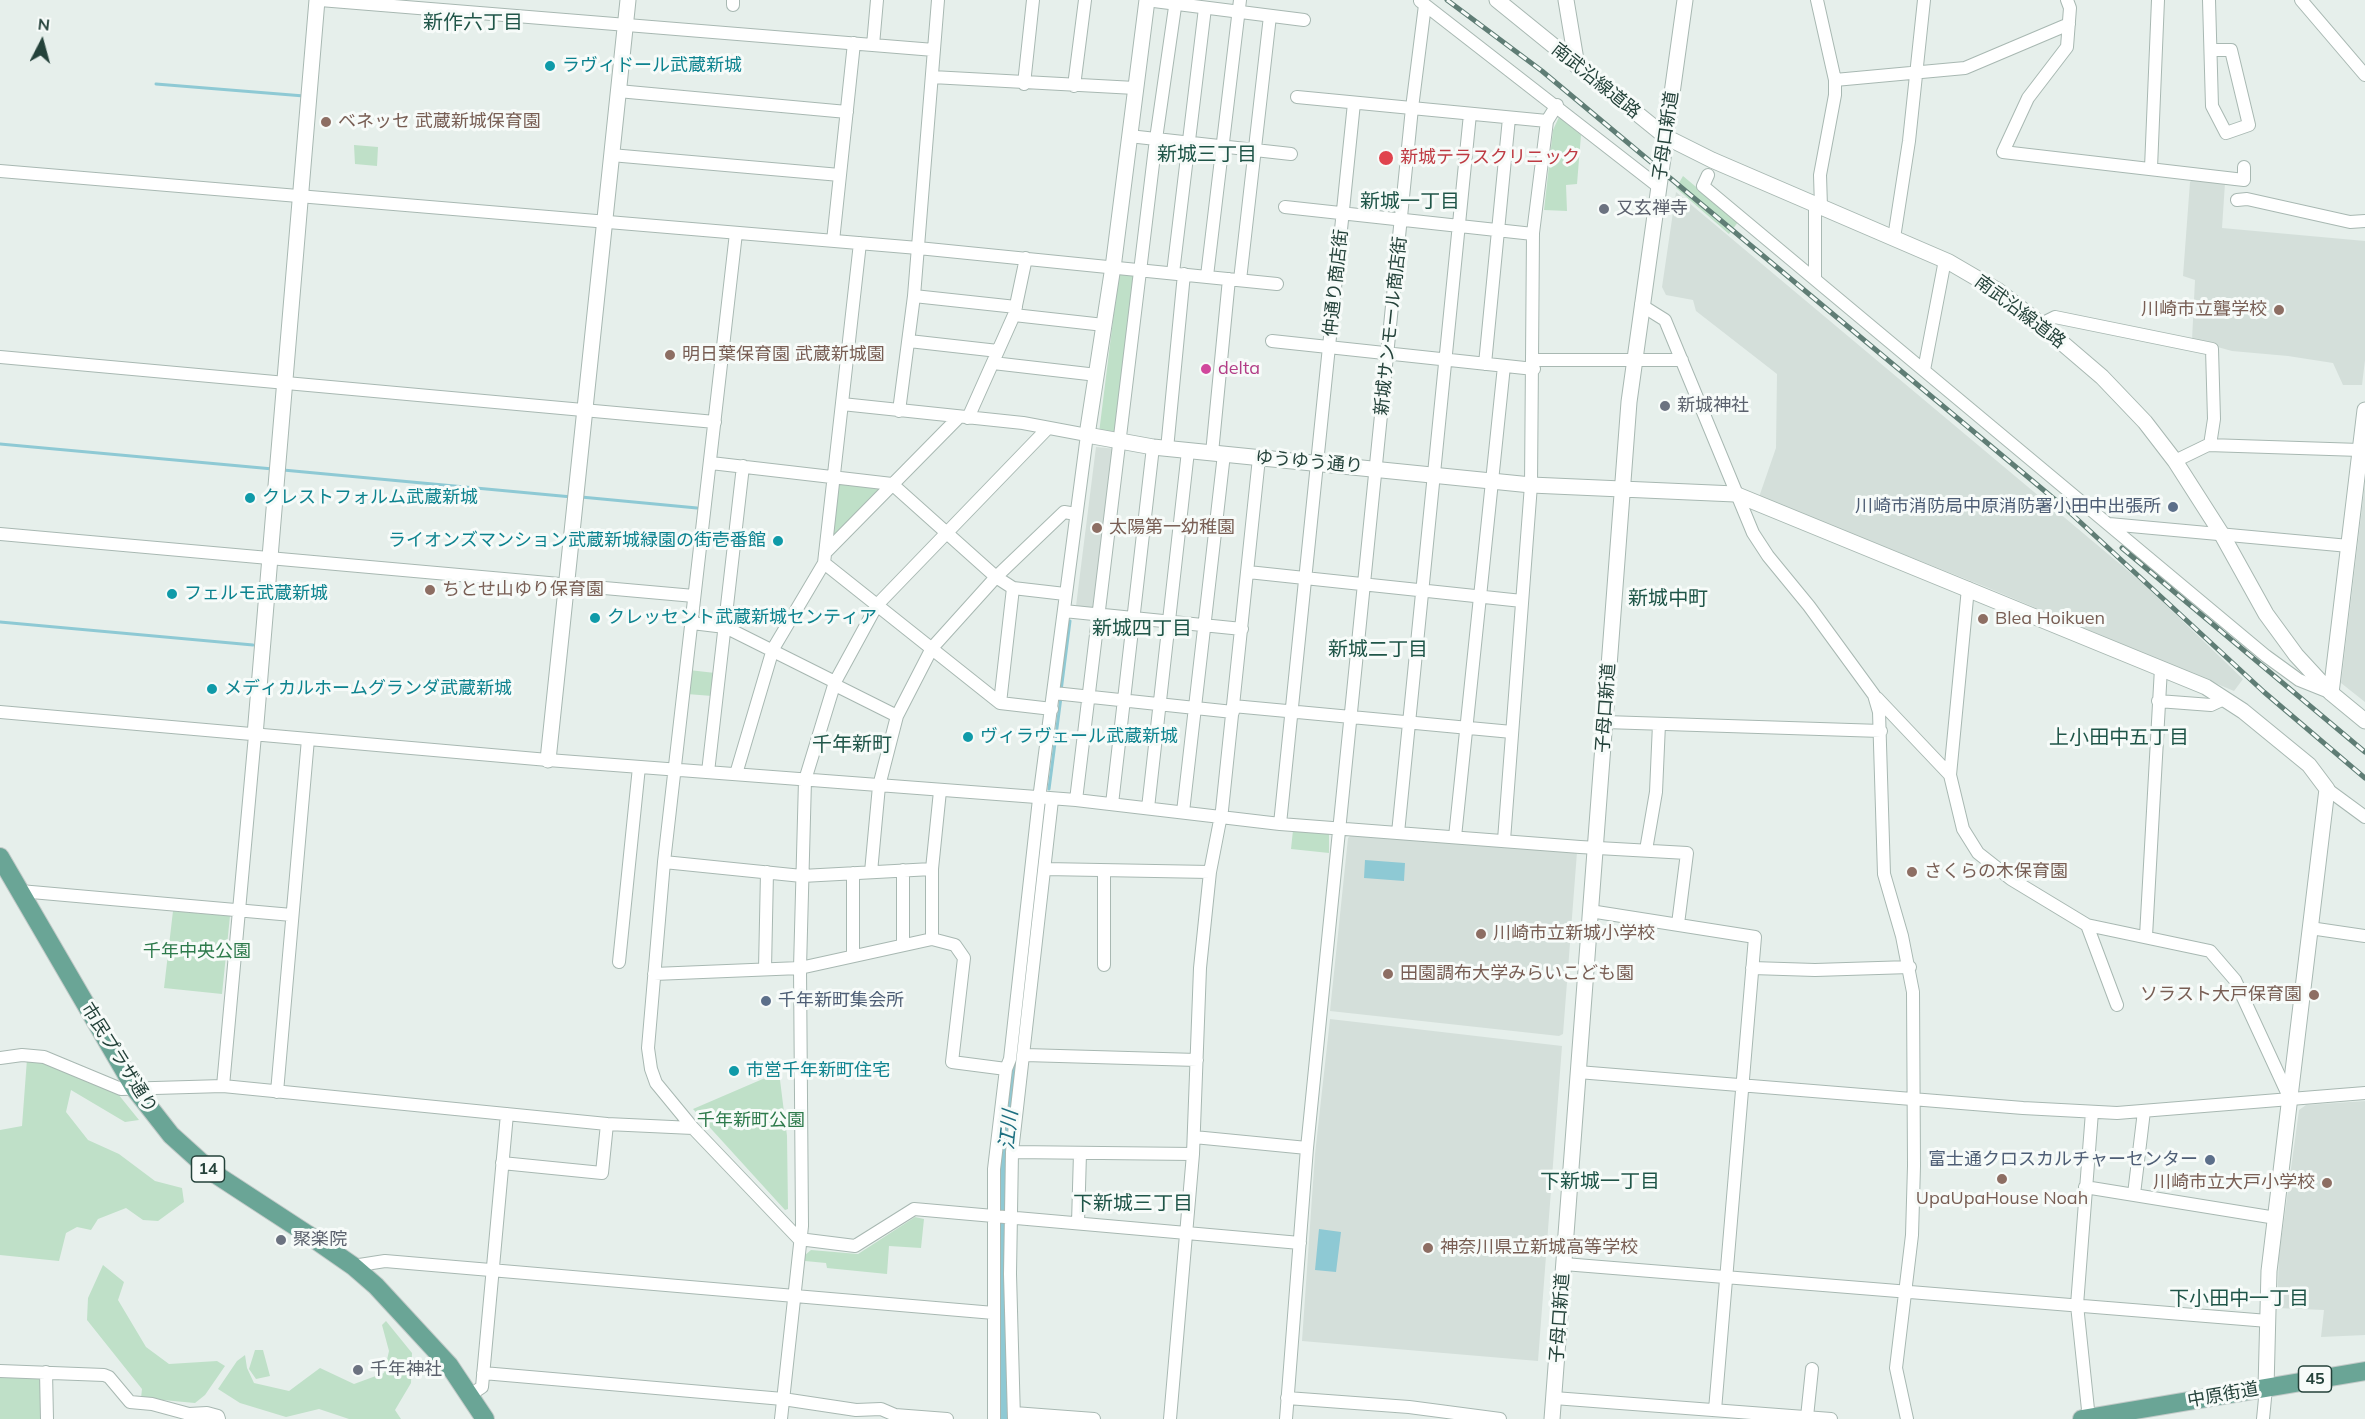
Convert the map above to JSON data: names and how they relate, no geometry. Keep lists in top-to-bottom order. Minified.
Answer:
{"streets":{"main road":["市民プラザ通り","14","45","中原街道"],"street":["南武沿線道路","子母口新道","仲通り商店街","新城サンモール商店街","ゆうゆう通り"]},"crossings":[["南武沿線道路","子母口新道"],["子母口新道","ゆうゆう通り"],["仲通り商店街","ゆうゆう通り"],["新城サンモール商店街","ゆうゆう通り"]],"districts":["新作六丁目","新城三丁目","新城一丁目","新城中町","新城四丁目","新城二丁目","上小田中五丁目","千年新町","下新城一丁目","下新城三丁目","下小田中一丁目"],"water":["江川"],"parks":["千年中央公園","千年新町公園"],"places":["ラヴィドール武蔵新城","ベネッセ 武蔵新城保育園","新城テラスクリニック","又玄禅寺","川崎市立聾学校","明日葉保育園 武蔵新城園","delta","新城神社","クレストフォルム武蔵新城","川崎市消防局中原消防署小田中出張所","太陽第一幼稚園","ライオンズマンション武蔵新城緑園の街壱番館","ちとせ山ゆり保育園","フェルモ武蔵新城","クレッセント武蔵新城センティア","Blea Hoikuen","メディカルホームグランダ武蔵新城","ヴィラヴェール武蔵新城","さくらの木保育園","川崎市立新城小学校","田園調布大学みらいこども園","ソラスト大戸保育園","千年新町集会所","市営千年新町住宅","富士通クロスカルチャーセンター","UpaUpaHouse Noah","川崎市立大戸小学校","聚楽院","神奈川県立新城高等学校","千年神社"],"north":"top"}
